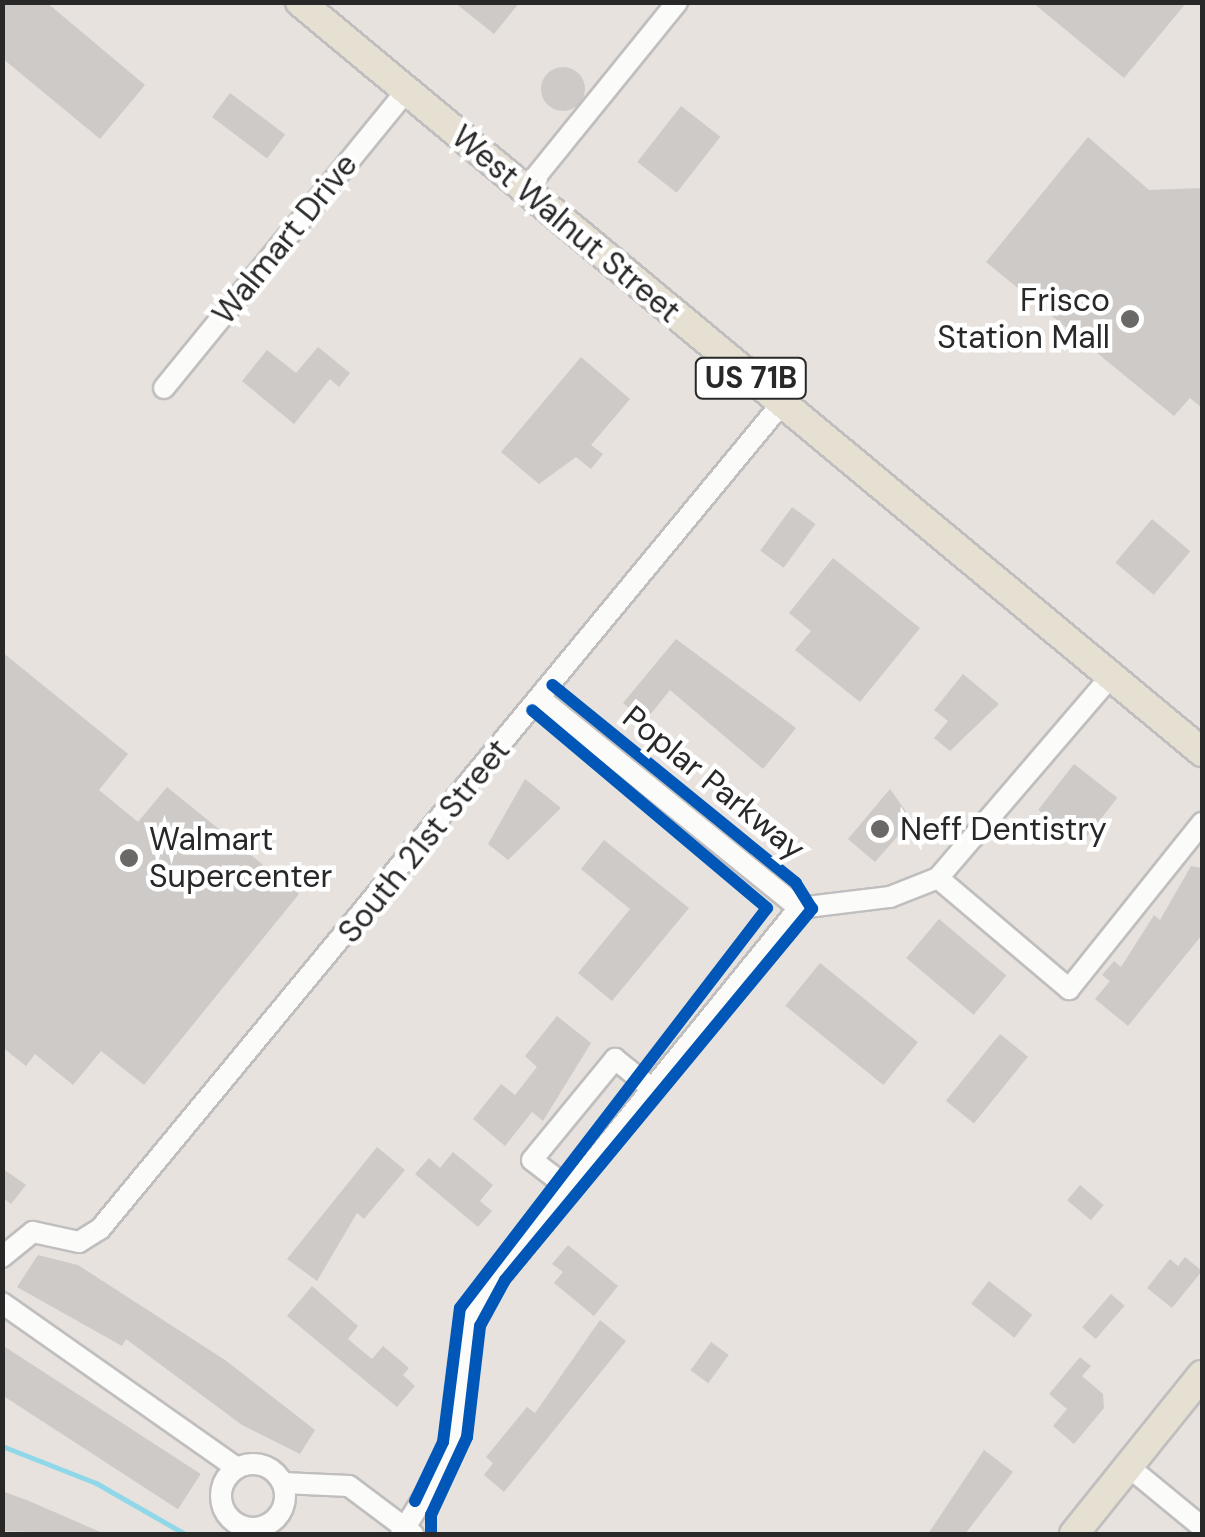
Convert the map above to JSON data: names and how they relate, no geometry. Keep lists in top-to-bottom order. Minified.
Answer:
{"streets":{"main road":["West Walnut Street","US 71B"],"street":["Walmart Drive","South 21st Street"],"cycle path":["Poplar Parkway"]},"crossings":[["West Walnut Street","Walmart Drive"],["West Walnut Street","South 21st Street"]],"places":["Frisco Station Mall","Neff Dentistry","Walmart Supercenter"]}
